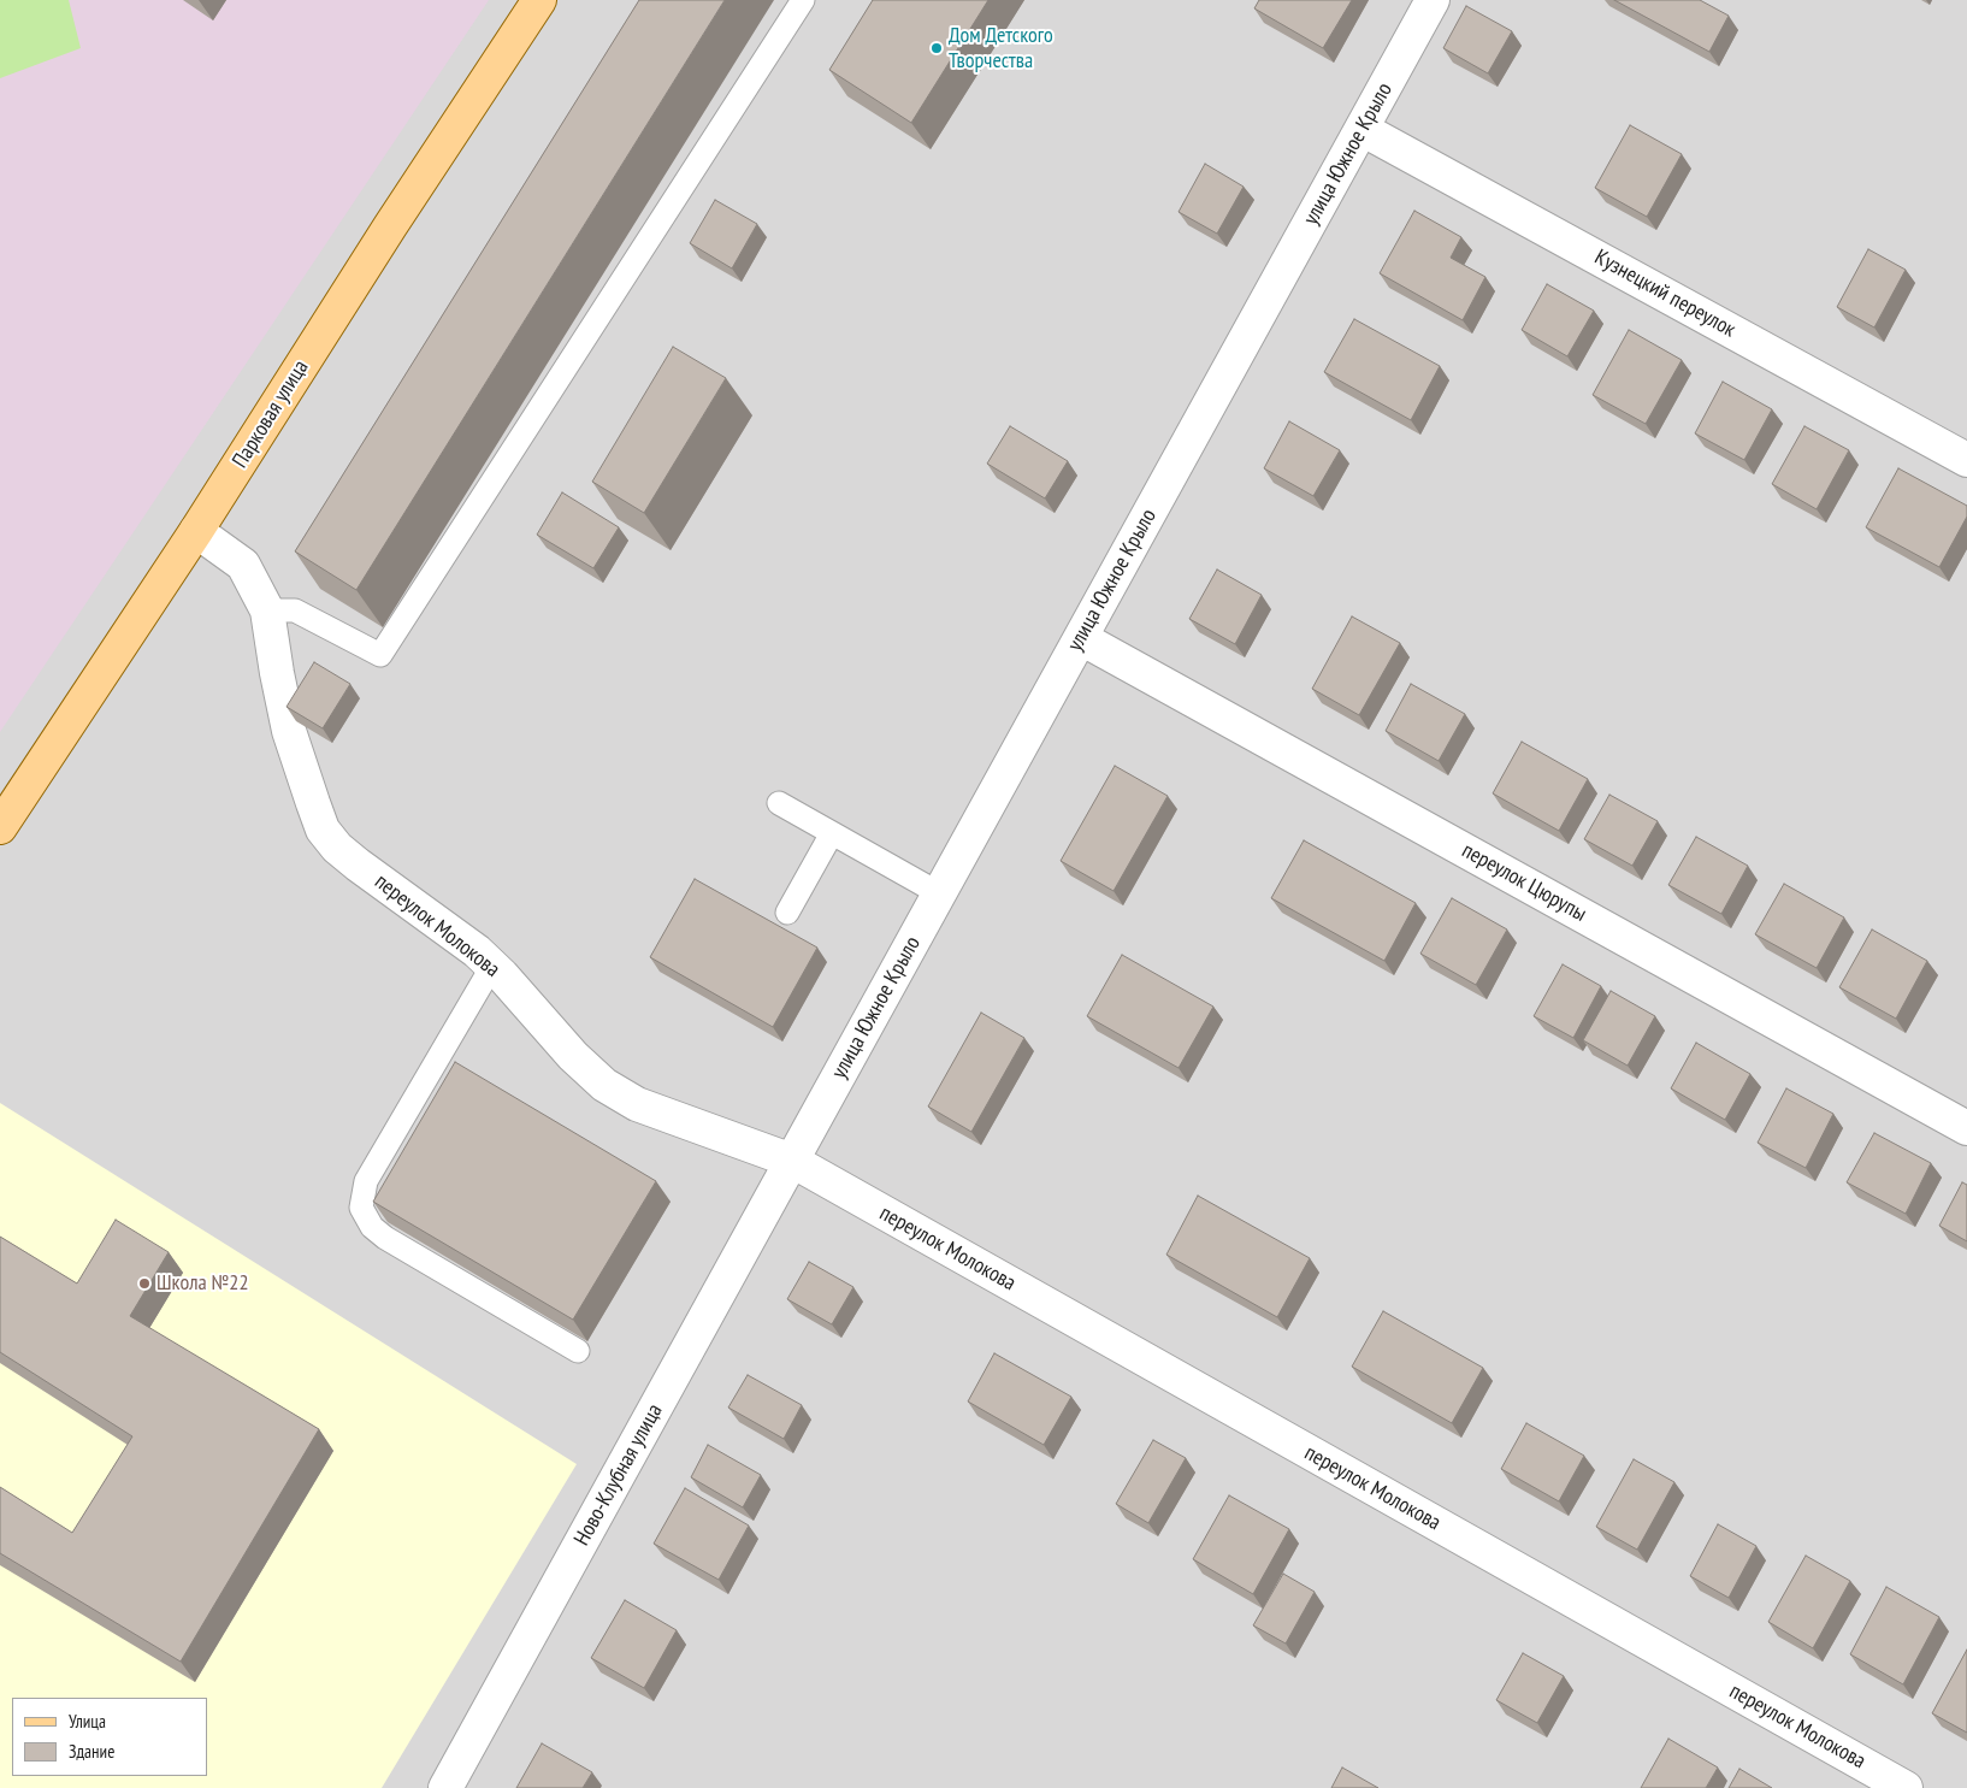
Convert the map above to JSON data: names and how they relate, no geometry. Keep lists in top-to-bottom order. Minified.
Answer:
{"streets":{"main road":["Парковая улица"],"street":["улица Южное Крыло","Кузнецкий переулок","переулок Цюрупы","переулок Молокова","Ново-Клубная улица"]},"crossings":[["улица Южное Крыло","Кузнецкий переулок"],["улица Южное Крыло","переулок Цюрупы"],["улица Южное Крыло","переулок Молокова"],["улица Южное Крыло","Ново-Клубная улица"],["Парковая улица","переулок Молокова"],["переулок Молокова","Ново-Клубная улица"]],"places":["Дом Детского Творчества","Школа №22"],"legend":["Улица","Здание"]}
